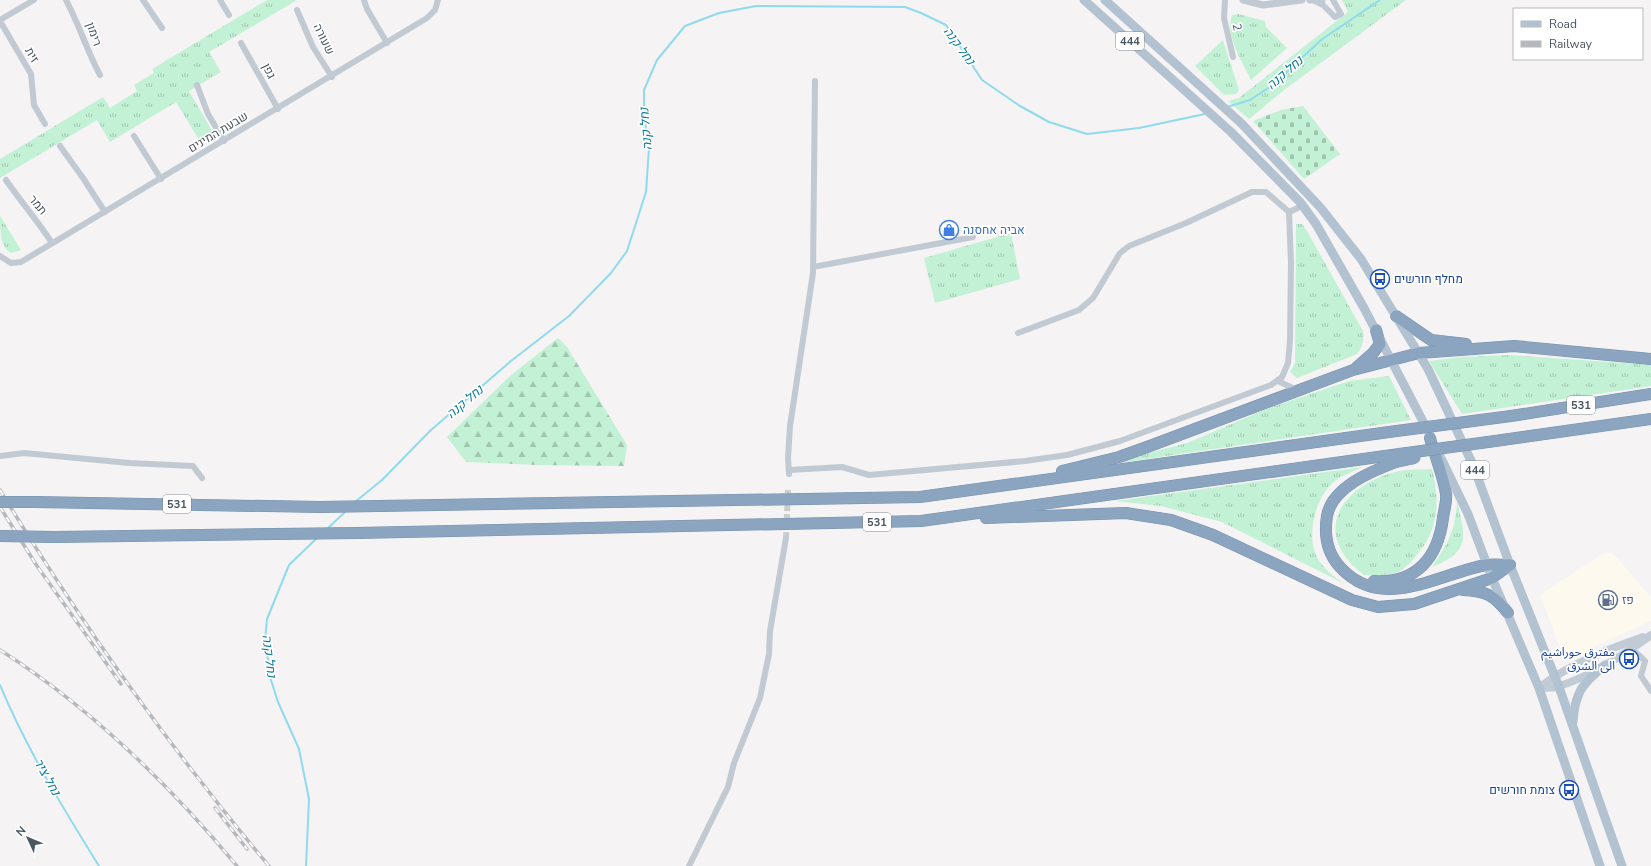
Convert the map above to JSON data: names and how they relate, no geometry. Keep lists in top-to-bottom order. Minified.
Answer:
{"streets":{"highway":["531"],"main road":["444"],"street":["2","רימון","שעורה","זית","גפן","שבעת המינים","תמר"]},"crossings":[["שעורה","שבעת המינים"],["גפן","שבעת המינים"],["שבעת המינים","תמר"]],"water":["נחל קנה","נחל ציר"],"places":{"shop":["אביה אחסנה"],"bus stop":["מחלף חורשים","مفترق حوراشيم الى الشرق","צומת חורשים"],"fuel station":["פז"]},"legend":["Road","Railway"],"north":"top left"}
